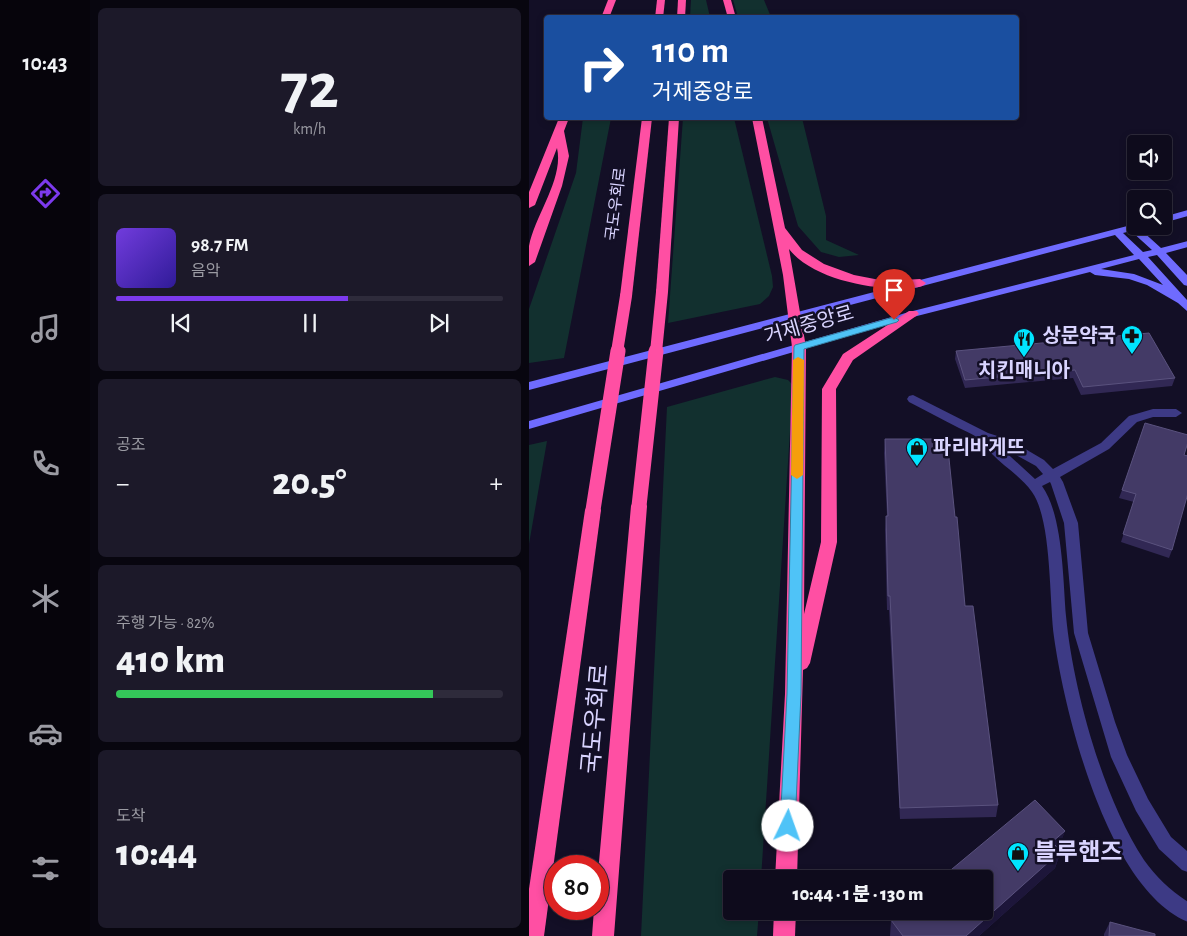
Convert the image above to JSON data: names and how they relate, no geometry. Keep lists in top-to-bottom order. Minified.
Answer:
{"streets":{"highway":["국도우회로"],"main road":["거제중앙로"]},"places":{"pharmacy":["상문약국"],"restaurant":["치킨매니아"],"shop":["파리바게뜨","블루핸즈"]},"page":{"tabs":"10:43","tile":[["72","km/h"],"공조",["주행 가능 · 82%","410 km"],["도착","10:44"]],"turn":["110 m","거제중앙로"],"song":["98.7 FM","음악"],"heat":["−","20.5°","+"],"limit":"80","trip":"10:44 · 1 분 · 130 m"}}
